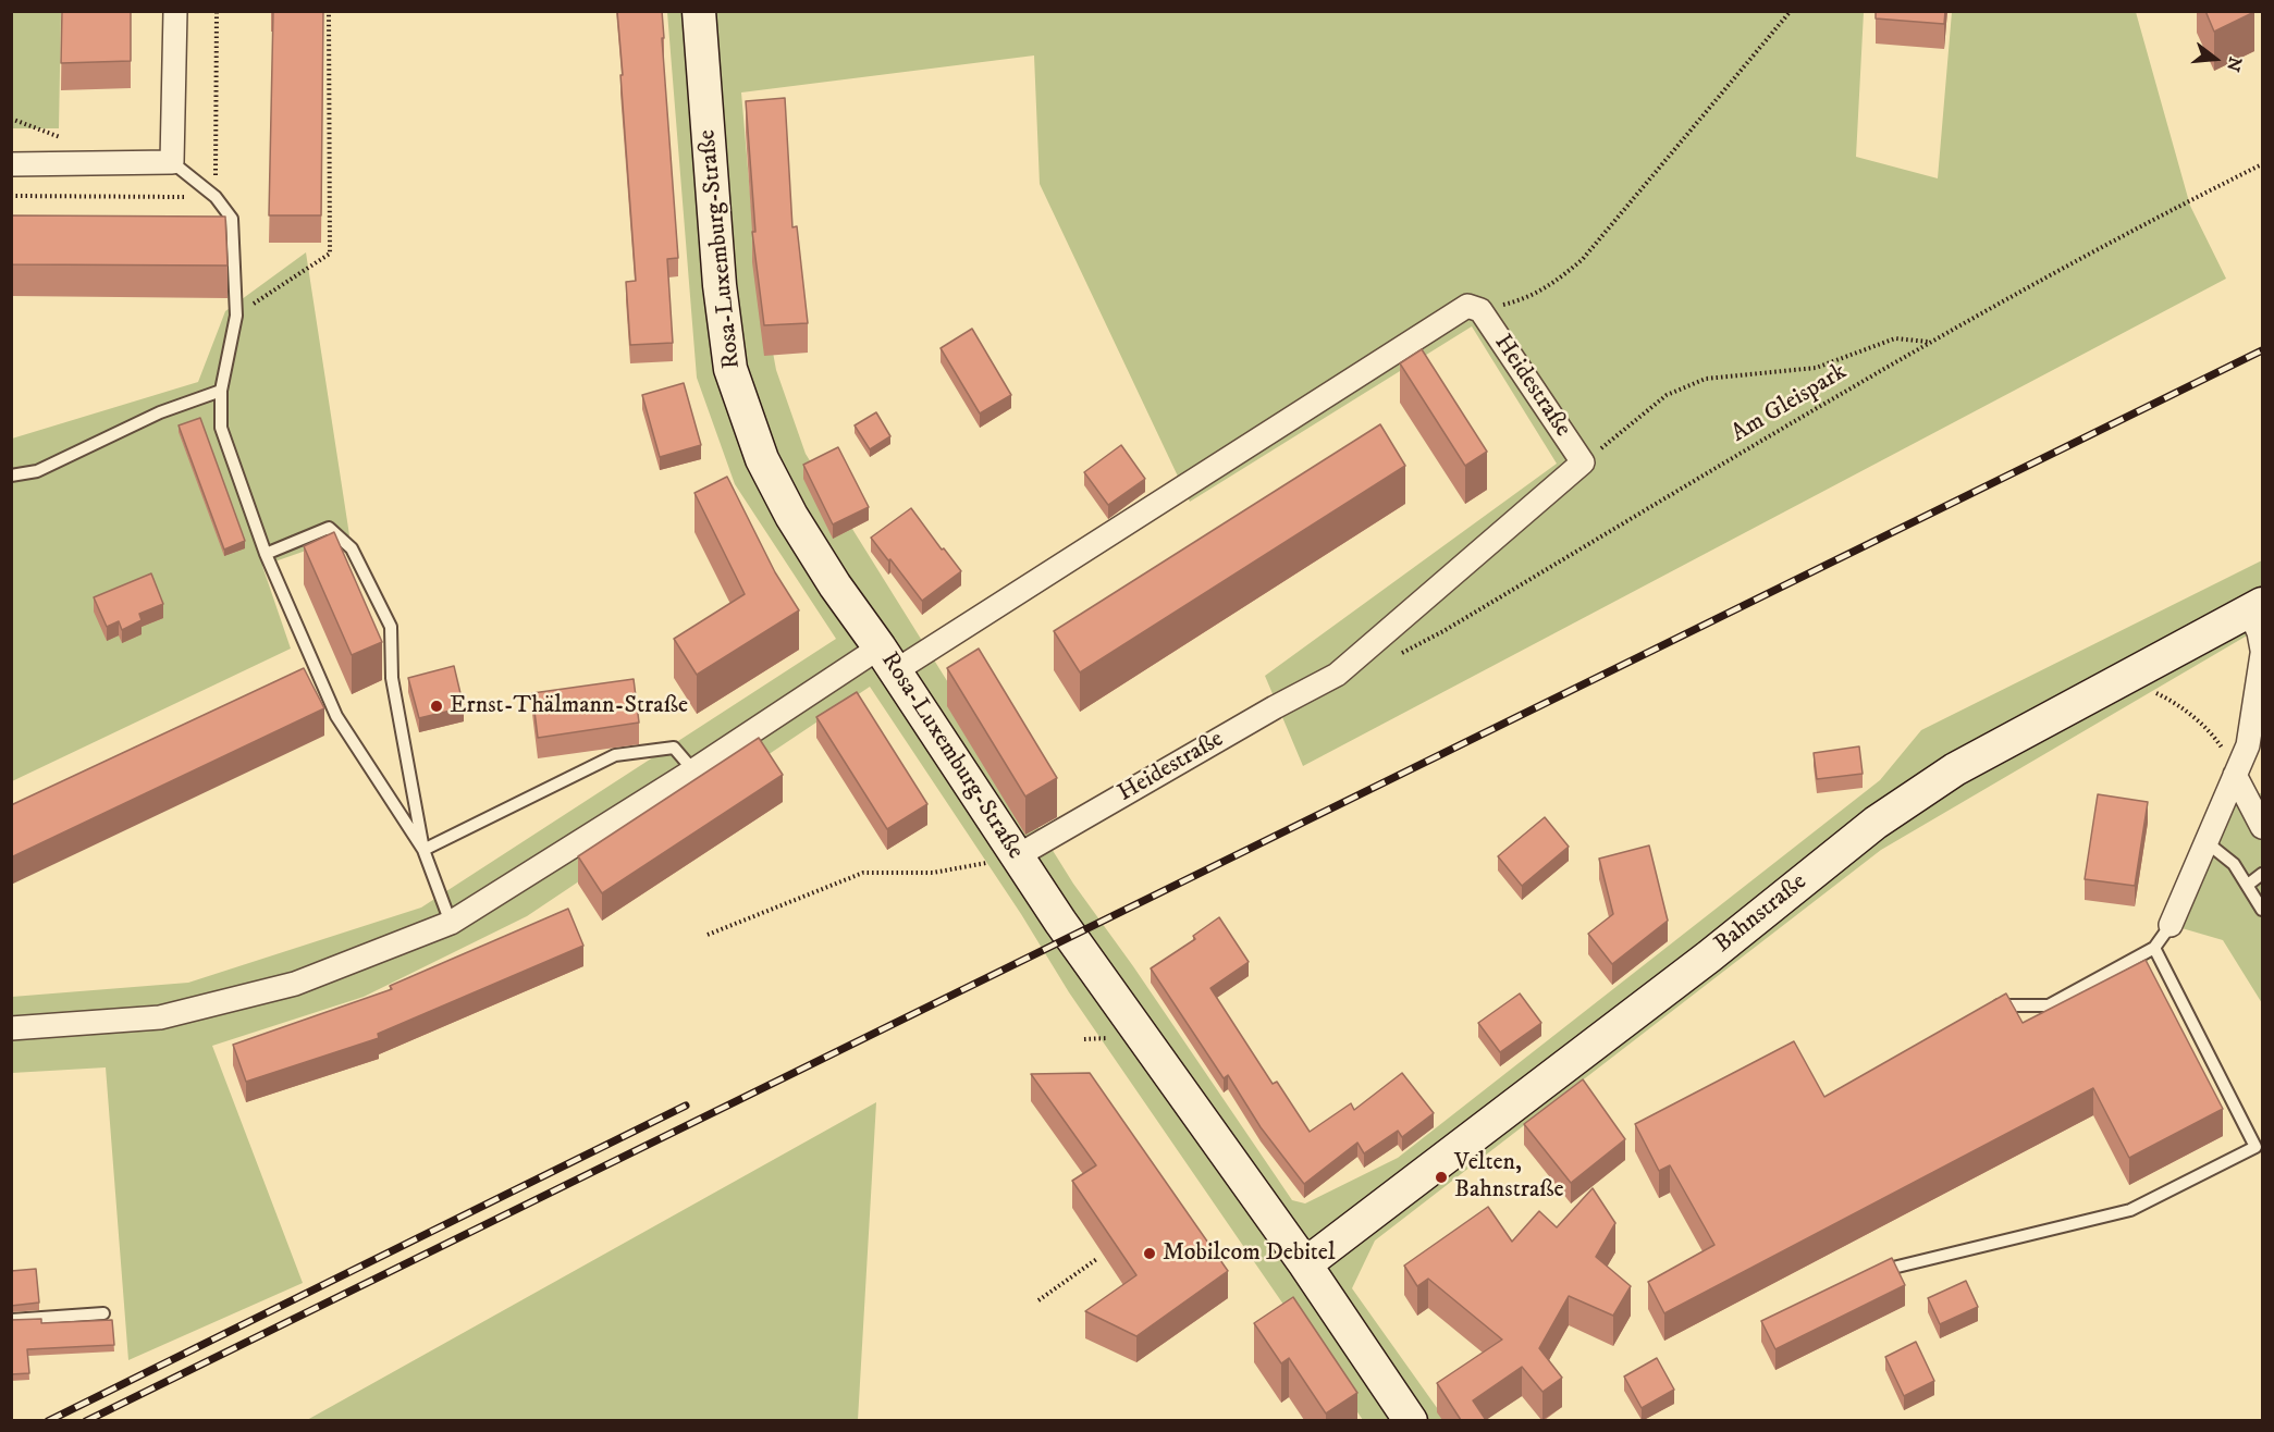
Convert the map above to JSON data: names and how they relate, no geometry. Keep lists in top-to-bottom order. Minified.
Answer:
{"streets":{"main road":["Rosa-Luxemburg-Straße","Bahnstraße"],"street":["Heidestraße"],"path":["Am Gleispark"]},"crossings":[["Rosa-Luxemburg-Straße","Heidestraße"],["Rosa-Luxemburg-Straße","Bahnstraße"]],"places":["Ernst-Thälmann-Straße","Velten, Bahnstraße","Mobilcom Debitel"],"north":"right"}
